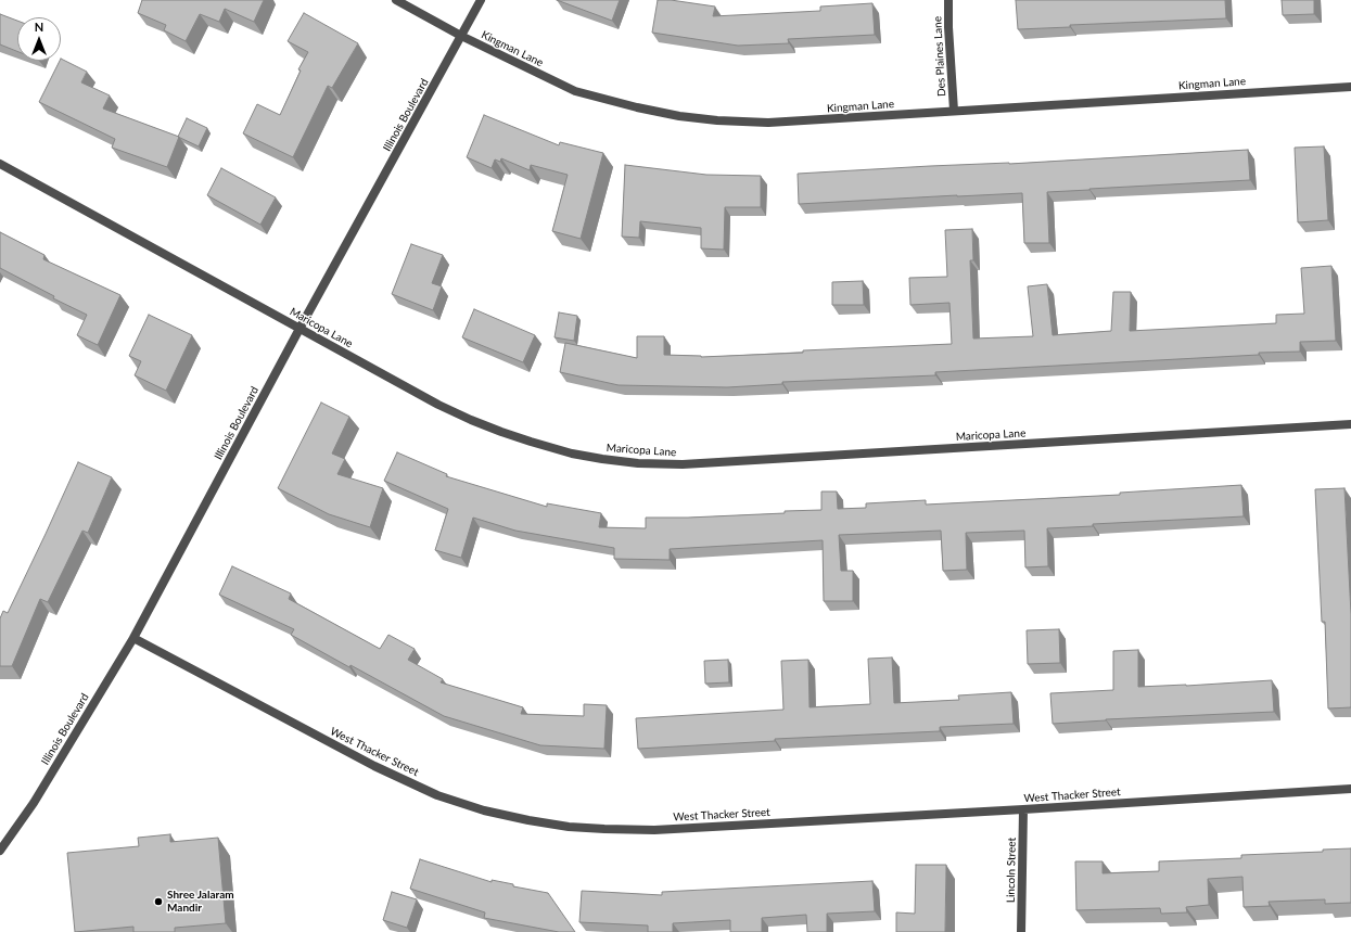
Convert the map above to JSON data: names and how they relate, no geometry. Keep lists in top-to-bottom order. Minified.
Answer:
{"streets":{"street":["Kingman Lane","Des Plaines Lane","Illinois Boulevard","Maricopa Lane","West Thacker Street","Lincoln Street"]},"crossings":[["Kingman Lane","Des Plaines Lane"],["Kingman Lane","Illinois Boulevard"],["Illinois Boulevard","Maricopa Lane"],["Illinois Boulevard","West Thacker Street"],["West Thacker Street","Lincoln Street"]],"places":["Shree Jalaram Mandir"],"north":"top"}
